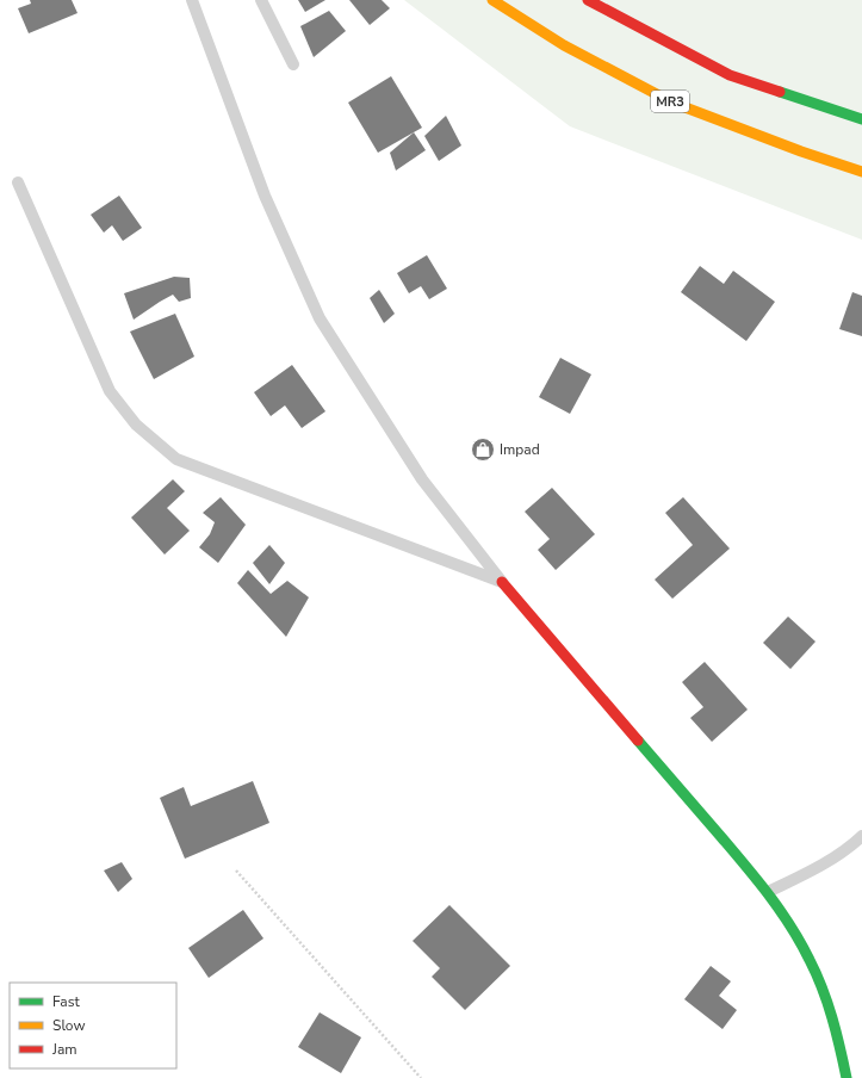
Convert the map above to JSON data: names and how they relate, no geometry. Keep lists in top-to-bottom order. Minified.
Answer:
{"streets":{"main road":["MR3"]},"places":{"shop":["Impad"]},"legend":["Fast","Slow","Jam"]}
